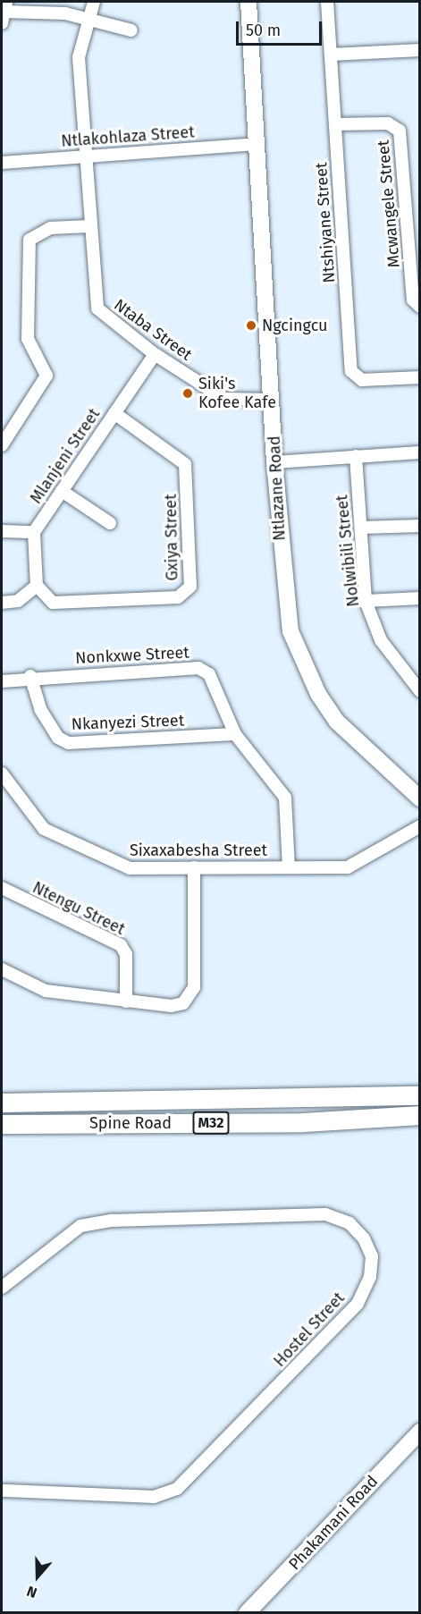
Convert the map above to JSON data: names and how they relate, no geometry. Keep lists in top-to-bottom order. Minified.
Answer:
{"streets":{"main road":["Spine Road","M32"],"street":["Ntlakohlaza Street","Mcwangele Street","Ntshiyane Street","Ntaba Street","Mlanjeni Street","Ntlazane Road","Gxiya Street","Nolwibili Street","Nonkxwe Street","Nkanyezi Street","Sixaxabesha Street","Ntengu Street","Hostel Street","Phakamani Road"]},"crossings":[["Ntlakohlaza Street","Ntaba Street"],["Ntlakohlaza Street","Ntlazane Road"],["Mcwangele Street","Ntshiyane Street"],["Ntaba Street","Mlanjeni Street"],["Ntaba Street","Ntlazane Road"],["Mlanjeni Street","Gxiya Street"],["Nonkxwe Street","Nkanyezi Street"],["Nonkxwe Street","Sixaxabesha Street"]],"places":["Ngcingcu","Siki's Kofee Kafe"],"scale_bar":"50 m","north":"bottom"}
